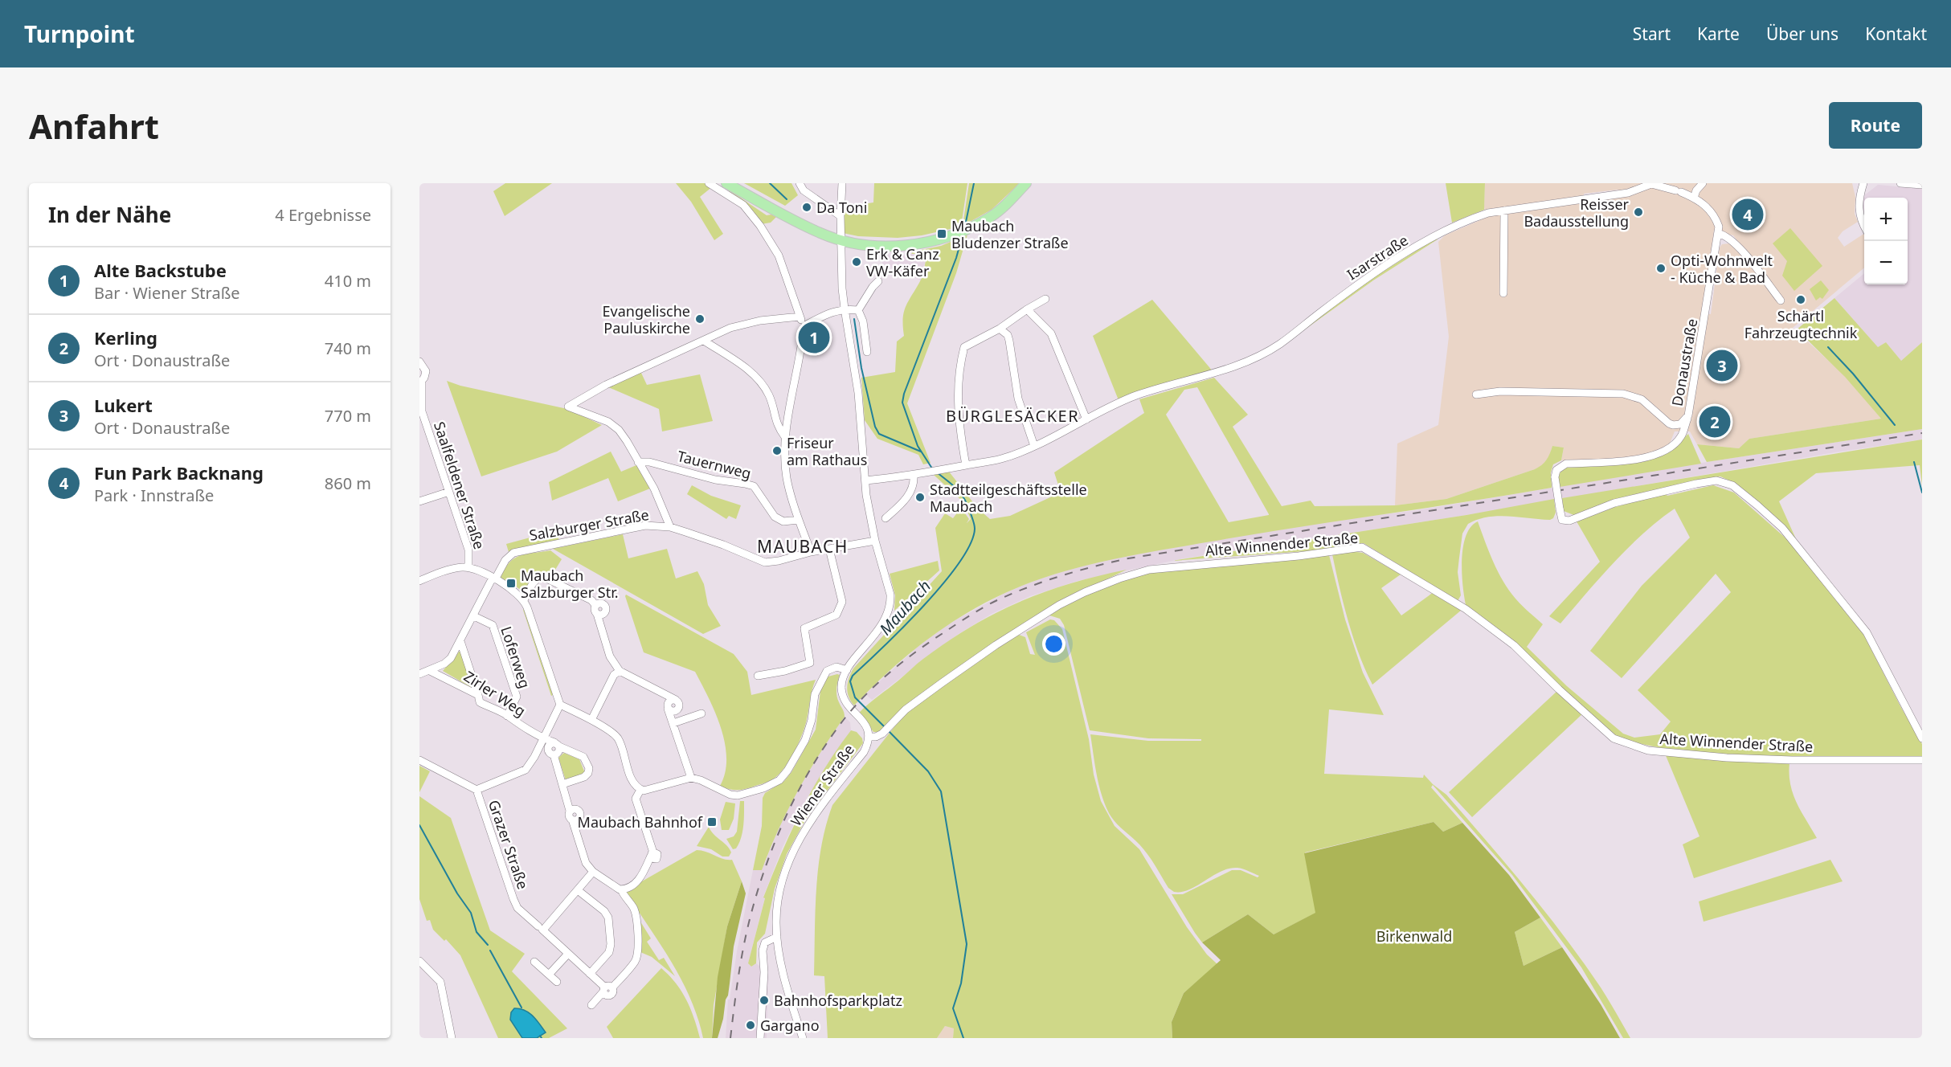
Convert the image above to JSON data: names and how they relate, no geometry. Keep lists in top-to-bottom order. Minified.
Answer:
{"streets":{"street":["Isarstraße","Donaustraße","Tauernweg","Saalfeldener Straße","Salzburger Straße","Alte Winnender Straße","Loferweg","Zirler Weg","Wiener Straße","Grazer Straße"]},"crossings":[["Isarstraße","Donaustraße"],["Isarstraße","Wiener Straße"],["Salzburger Straße","Loferweg"],["Salzburger Straße","Zirler Weg"],["Alte Winnender Straße","Wiener Straße"],["Loferweg","Zirler Weg"]],"districts":["BÜRGLESÄCKER","MAUBACH"],"water":["Maubach"],"parks":["Birkenwald"],"places":{"other":["Da Toni","Reisser Badausstellung","Erk & Canz VW-Käfer","Opti-Wohnwelt - Küche & Bad","Schärtl Fahrzeugtechnik","Evangelische Pauluskirche","Friseur am Rathaus","Stadtteilgeschäftsstelle Maubach","Bahnhofsparkplatz","Gargano"],"transit":["Maubach Bludenzer Straße","Maubach Salzburger Str.","Maubach Bahnhof"]},"page":{"header":"Turnpoint","nav":["Start","Karte","Über uns","Kontakt"],"buttons":"Route","title":"Anfahrt","heading":["In der Nähe","4 Ergebnisse"],"pins":["4","1","3","2"],"map_buttons":["+","−"],"list":[{"mark":"1","name":"Alte Backstube","note":"Bar · Wiener Straße","value":"410 m"},{"mark":"2","name":"Kerling","note":"Ort · Donaustraße","value":"740 m"},{"mark":"3","name":"Lukert","note":"Ort · Donaustraße","value":"770 m"},{"mark":"4","name":"Fun Park Backnang","note":"Park · Innstraße","value":"860 m"}]}}
